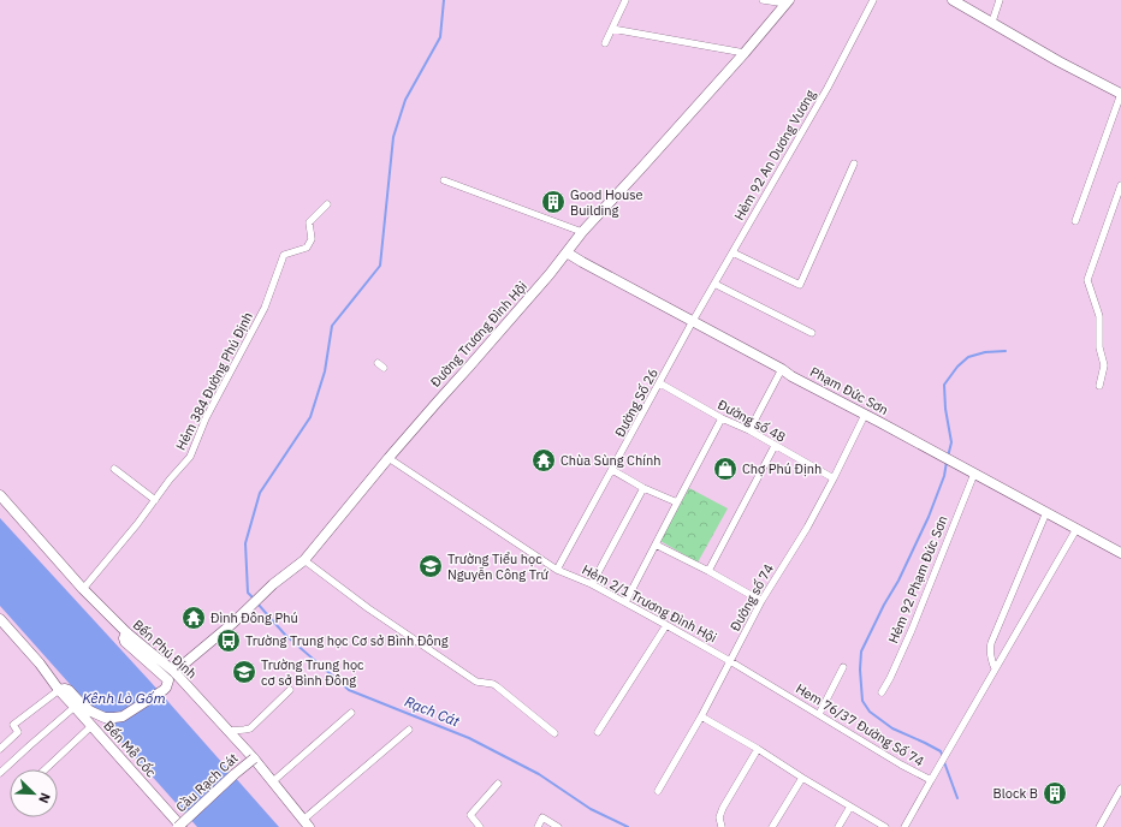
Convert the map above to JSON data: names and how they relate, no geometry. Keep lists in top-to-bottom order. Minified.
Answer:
{"streets":{"street":["Hẻm 92 An Dương Vương","Đường Trương Đình Hội","Hẻm 384 Đường Phú Định","Phạm Đức Sơn","Đường Số 26","Đường số 48","Hẻm 92 Phạm Đức Sơn","Đường số 74","Hẻm 2/1 Trương Đình Hội","Bến Phú Định","Hem 76/37 Đường Số 74","Bến Mễ Cốc","Cầu Rạch Cát"]},"crossings":[["Hẻm 92 An Dương Vương","Phạm Đức Sơn"],["Hẻm 92 An Dương Vương","Đường Số 26"],["Đường Trương Đình Hội","Phạm Đức Sơn"],["Đường Trương Đình Hội","Hẻm 2/1 Trương Đình Hội"],["Đường Trương Đình Hội","Bến Phú Định"],["Hẻm 384 Đường Phú Định","Bến Phú Định"],["Phạm Đức Sơn","Đường Số 26"],["Phạm Đức Sơn","Đường số 48"],["Phạm Đức Sơn","Hẻm 92 Phạm Đức Sơn"],["Phạm Đức Sơn","Đường số 74"],["Đường Số 26","Đường số 48"],["Đường Số 26","Hẻm 2/1 Trương Đình Hội"],["Đường số 48","Đường số 74"],["Đường số 74","Hẻm 2/1 Trương Đình Hội"],["Đường số 74","Hem 76/37 Đường Số 74"],["Hẻm 2/1 Trương Đình Hội","Hem 76/37 Đường Số 74"],["Bến Phú Định","Cầu Rạch Cát"],["Bến Mễ Cốc","Cầu Rạch Cát"]],"water":["Kênh Lò Gốm","Rạch Cát"],"places":{"building":["Good House Building","Block B"],"temple":["Chùa Sùng Chính","Đình Đông Phú"],"shop":["Chợ Phú Định"],"school or university":["Trường Tiểu học Nguyễn Công Trứ","Trường Trung học cơ sở Bình Đông"],"bus stop":["Trường Trung học Cơ sở Bình Đông"]},"north":"bottom right"}
